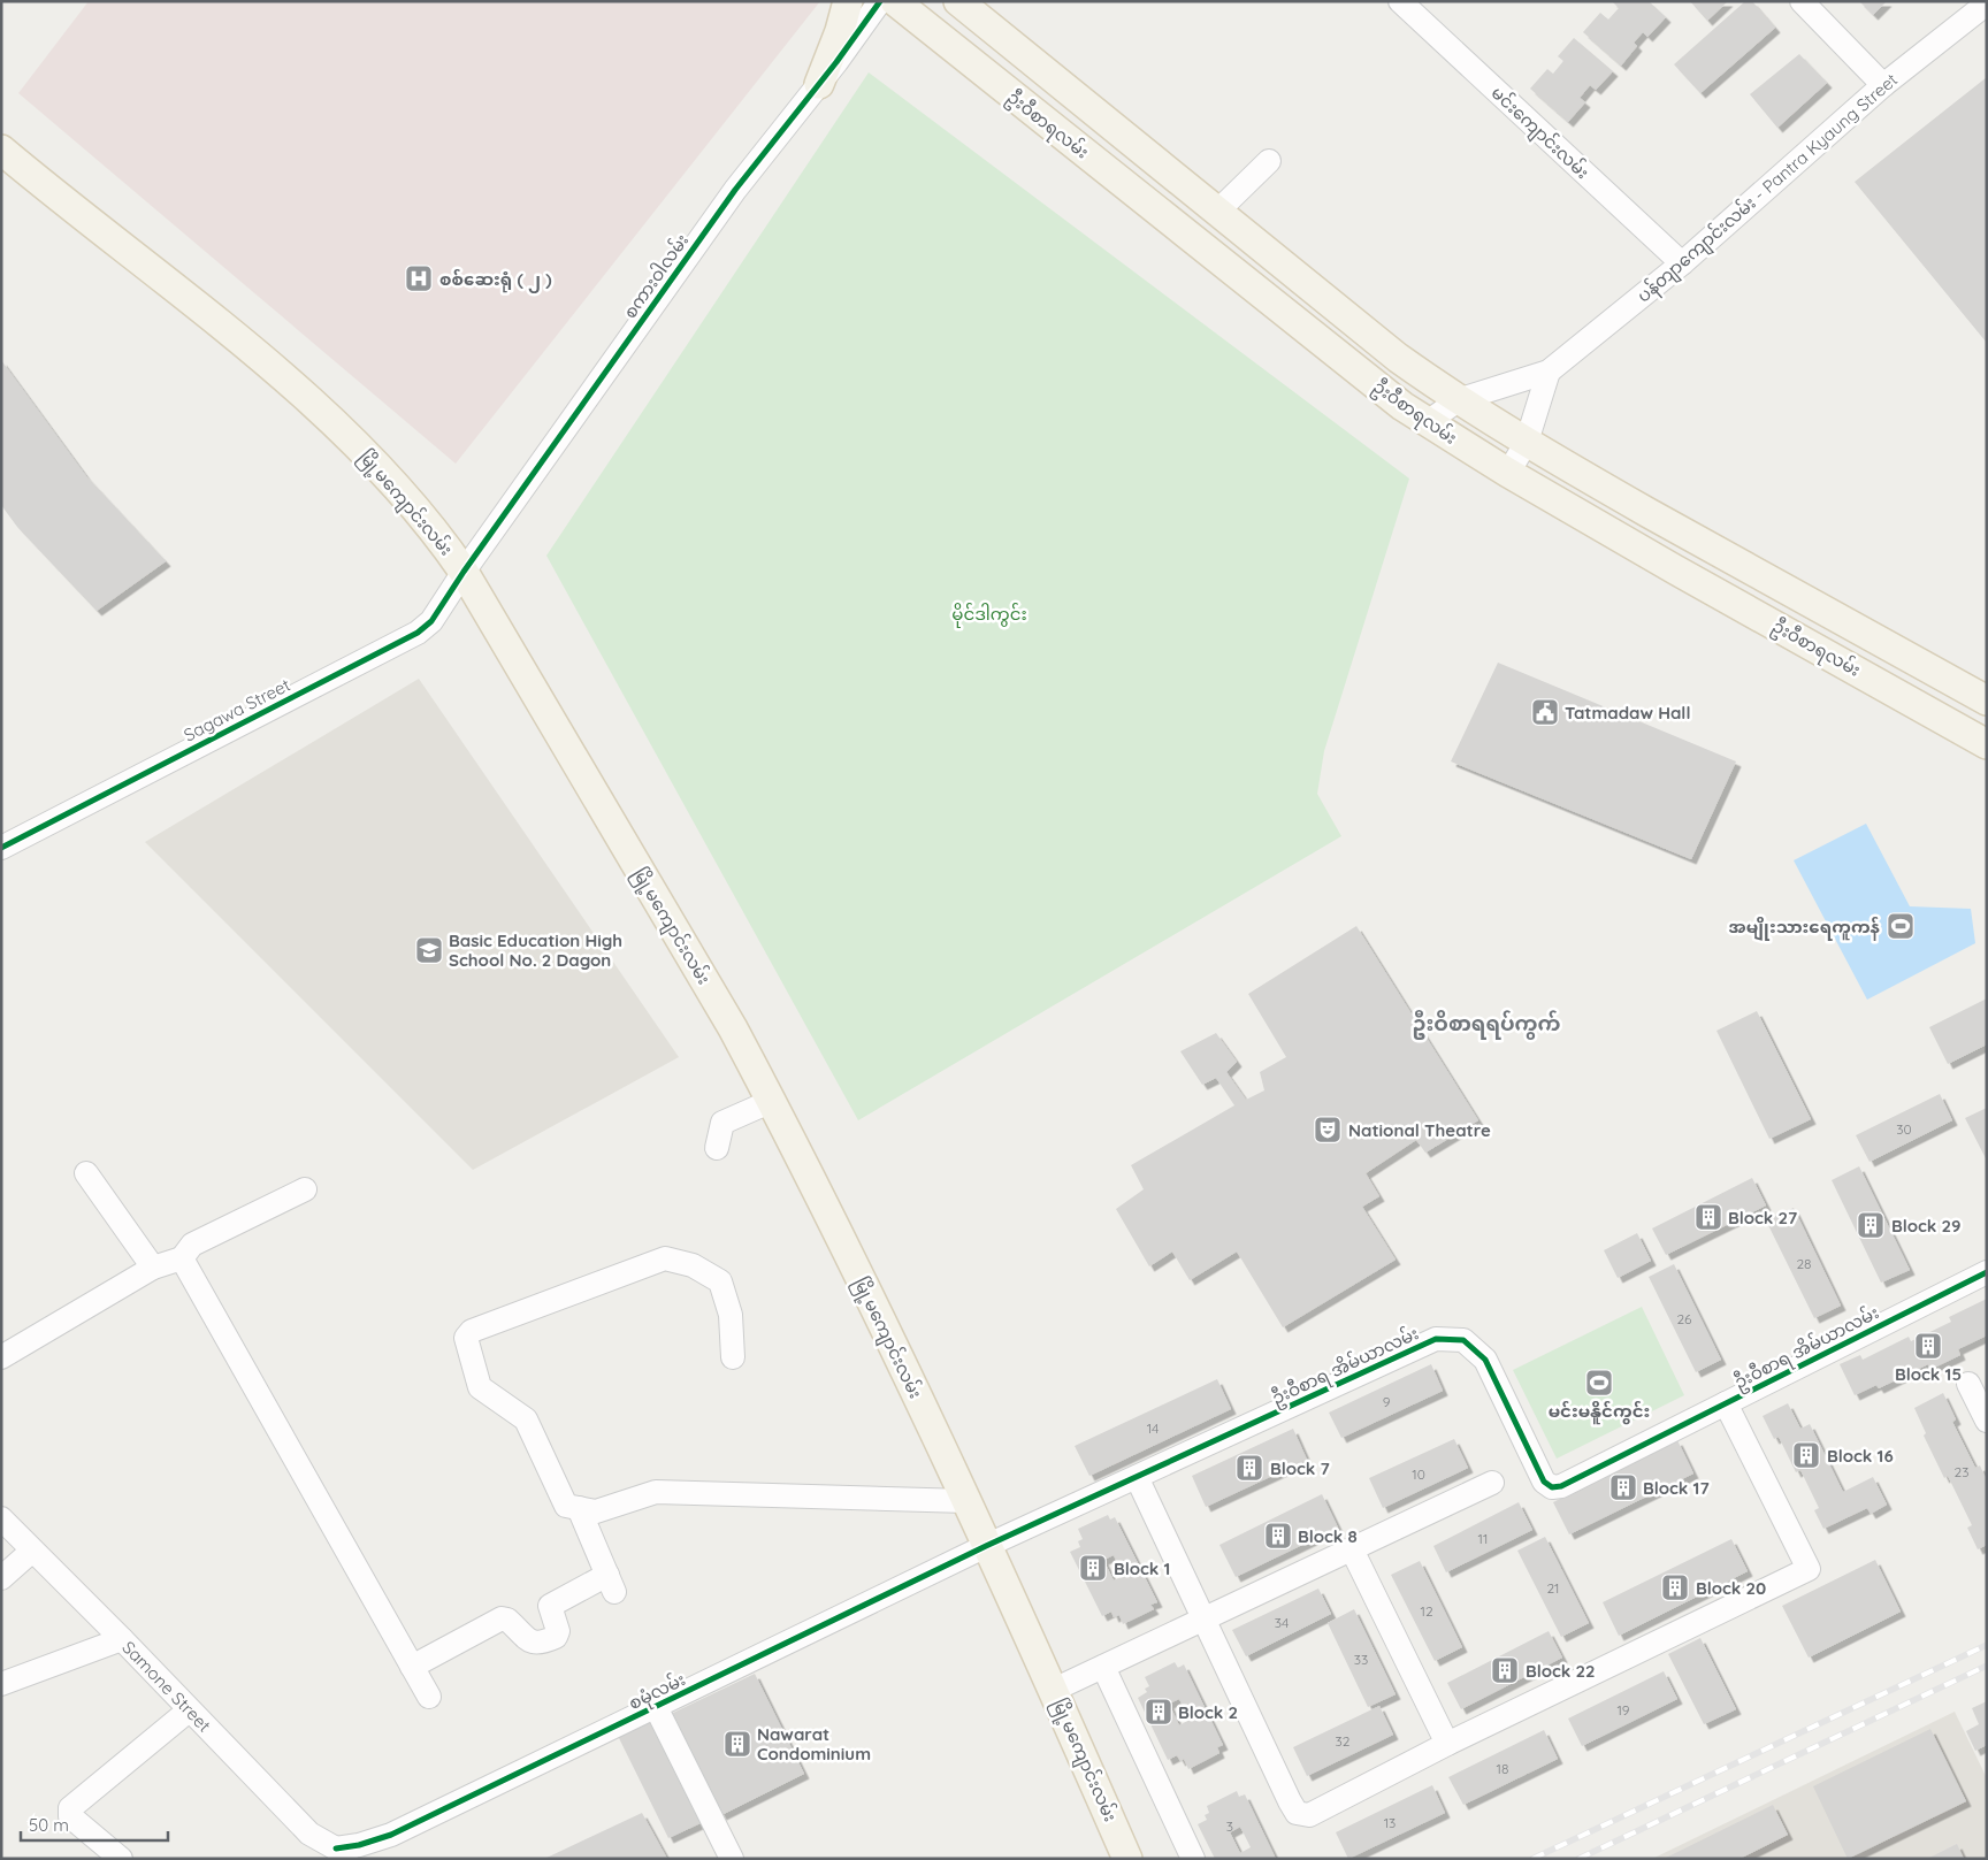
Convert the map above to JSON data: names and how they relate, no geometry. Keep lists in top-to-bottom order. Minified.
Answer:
{"streets":{"main road":["ဦးဝီစာရလမ်း","မြို့မကျောင်းလမ်း"],"street":["မင်းကျောင်းလမ်း","ပန်တျာကျောင်းလမ်း - Pantra Kyaung Street","စကားဝါလမ်း","Sagawa Street","ဦးဝီစာရ အိမ်ယာလမ်း","Samone Street","စမုံလမ်း"]},"crossings":[["မင်းကျောင်းလမ်း","ပန်တျာကျောင်းလမ်း - Pantra Kyaung Street"],["စကားဝါလမ်း","မြို့မကျောင်းလမ်း"],["စကားဝါလမ်း","Sagawa Street"],["မြို့မကျောင်းလမ်း","Sagawa Street"],["မြို့မကျောင်းလမ်း","ဦးဝီစာရ အိမ်ယာလမ်း"],["မြို့မကျောင်းလမ်း","စမုံလမ်း"],["ဦးဝီစာရ အိမ်ယာလမ်း","စမုံလမ်း"],["Samone Street","စမုံလမ်း"]],"districts":["ဦးဝိစာရရပ်ကွက်"],"parks":["မိုင်ဒါကွင်း"],"places":{"hospital":["စစ်ဆေးရုံ ( ၂ )"],"public building":["Tatmadaw Hall"],"sports":["အမျိုးသားရေကူကန်","မင်းမနိူင်ကွင်း"],"school or university":["Basic Education High School No. 2 Dagon"],"theatre":["National Theatre"],"building":["Block 27","Block 29","Block 15","Block 16","Block 7","Block 17","Block 8","Block 1","Block 20","Block 22","Block 2","Nawarat Condominium"]},"house_numbers":["30","28","26","9","14","23","10","11","21","12","34","33","19","32","18","13","3"],"scale_bar":"50 m"}
